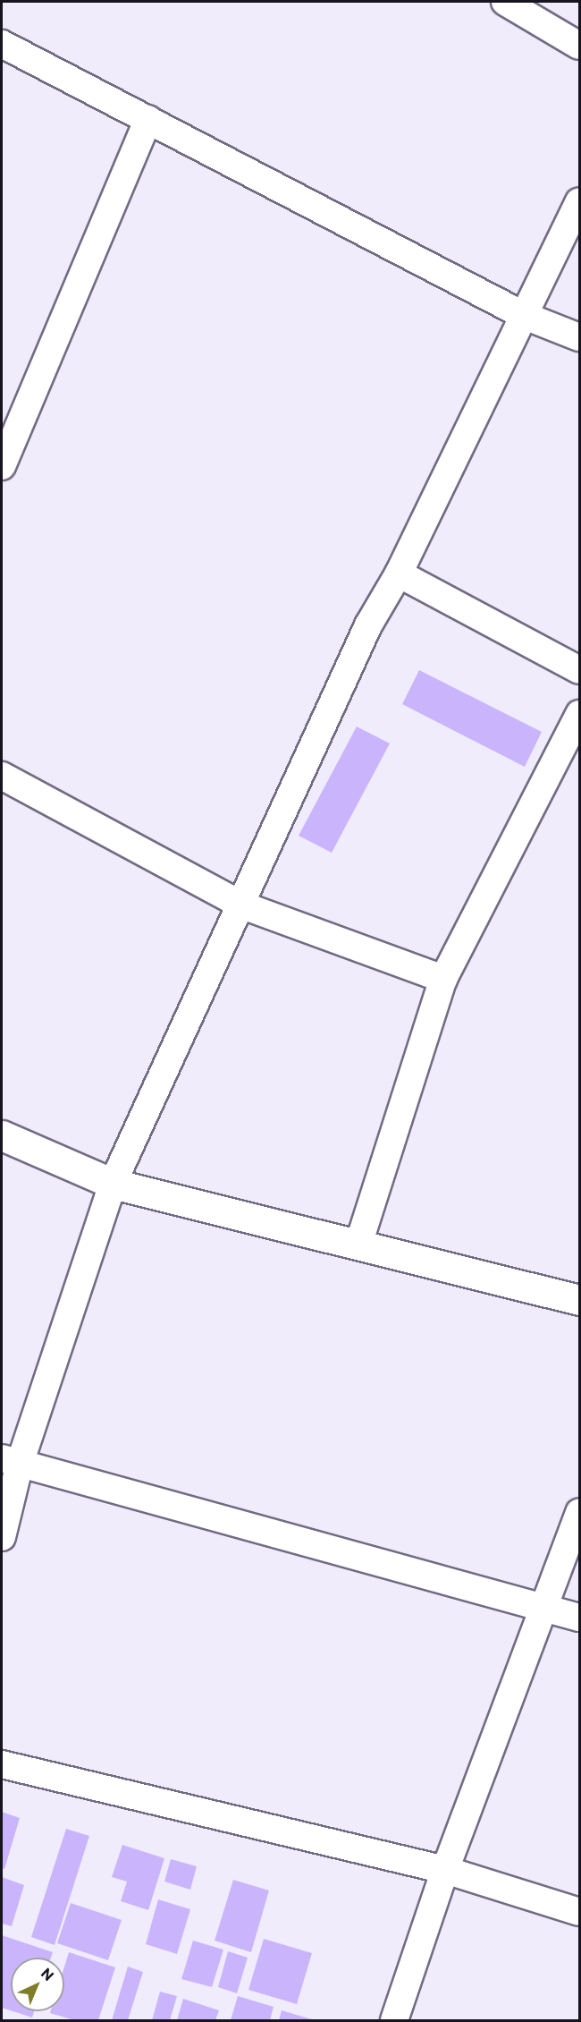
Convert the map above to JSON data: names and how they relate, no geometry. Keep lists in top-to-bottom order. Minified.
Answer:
{"north":"top right"}
